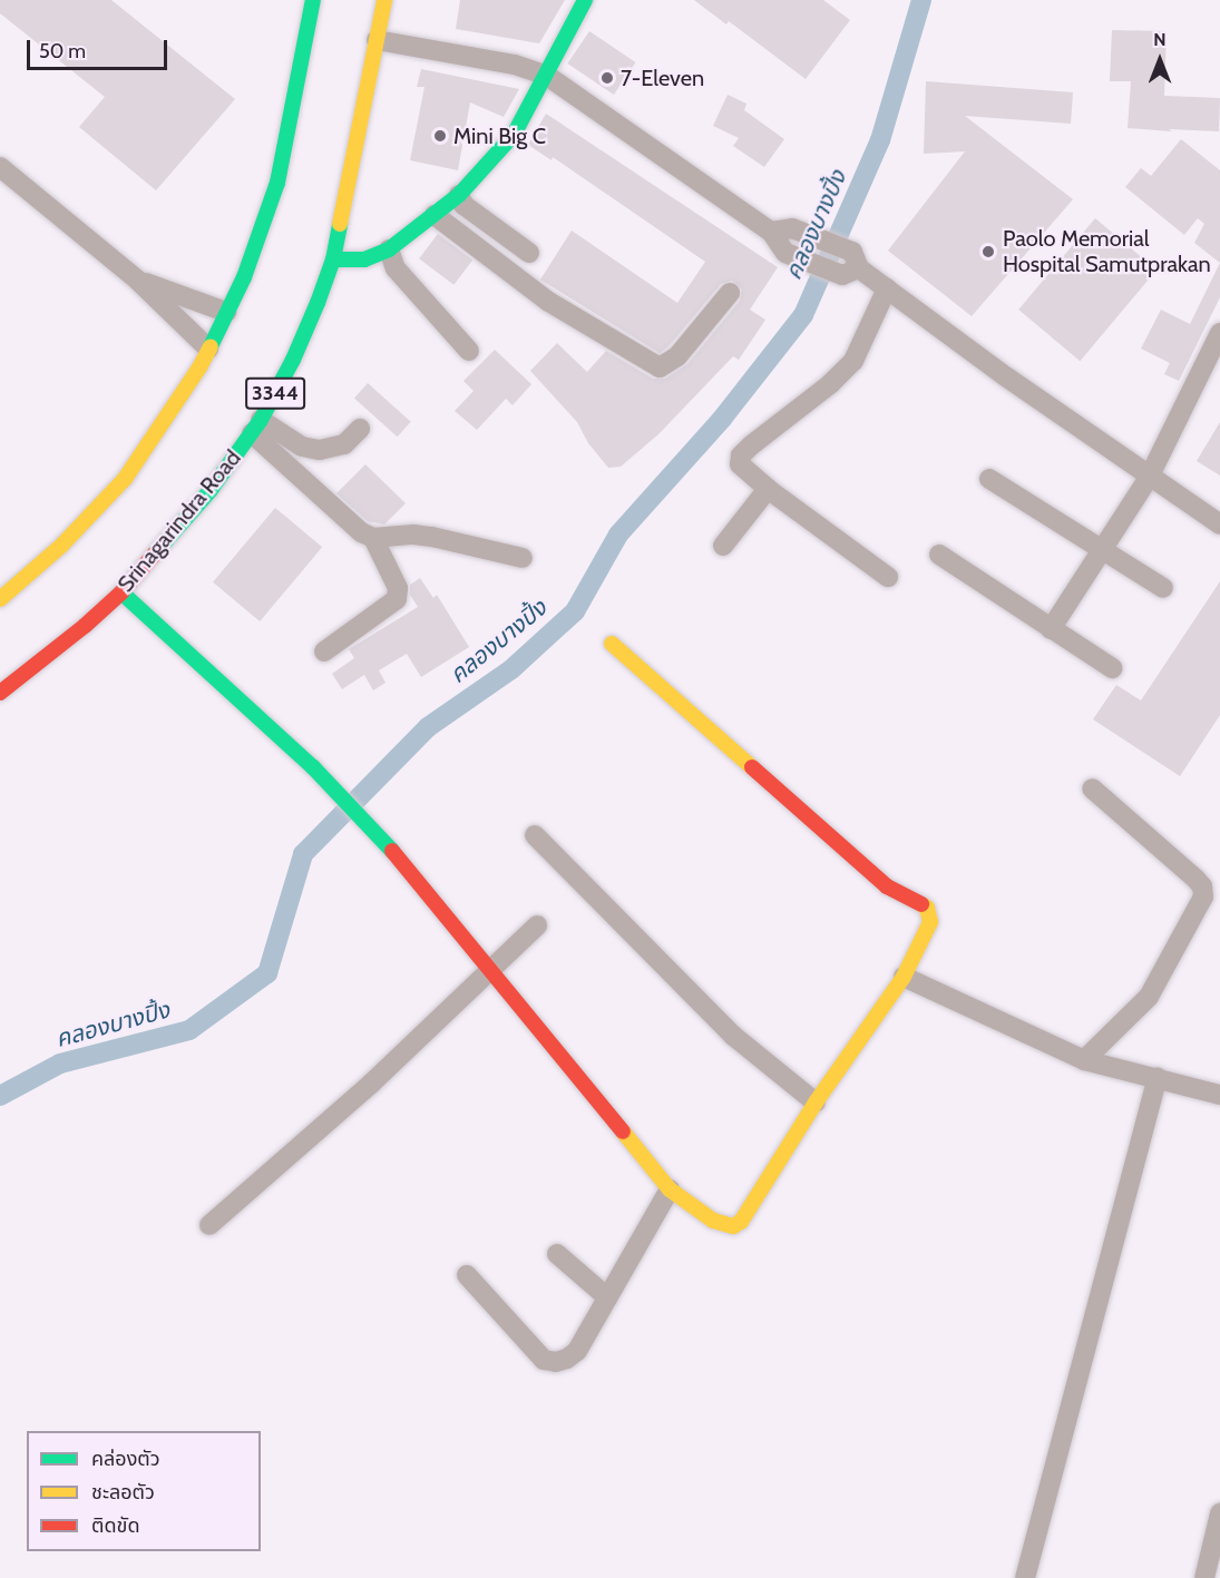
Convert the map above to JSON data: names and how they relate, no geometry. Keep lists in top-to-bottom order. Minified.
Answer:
{"streets":{"street":["3344","Srinagarindra Road"]},"water":["คลองบางปิ้ง"],"places":["7-Eleven","Mini Big C","Paolo Memorial Hospital Samutprakan"],"legend":["คล่องตัว","ชะลอตัว","ติดขัด"],"scale_bar":"50 m","north":"top"}
